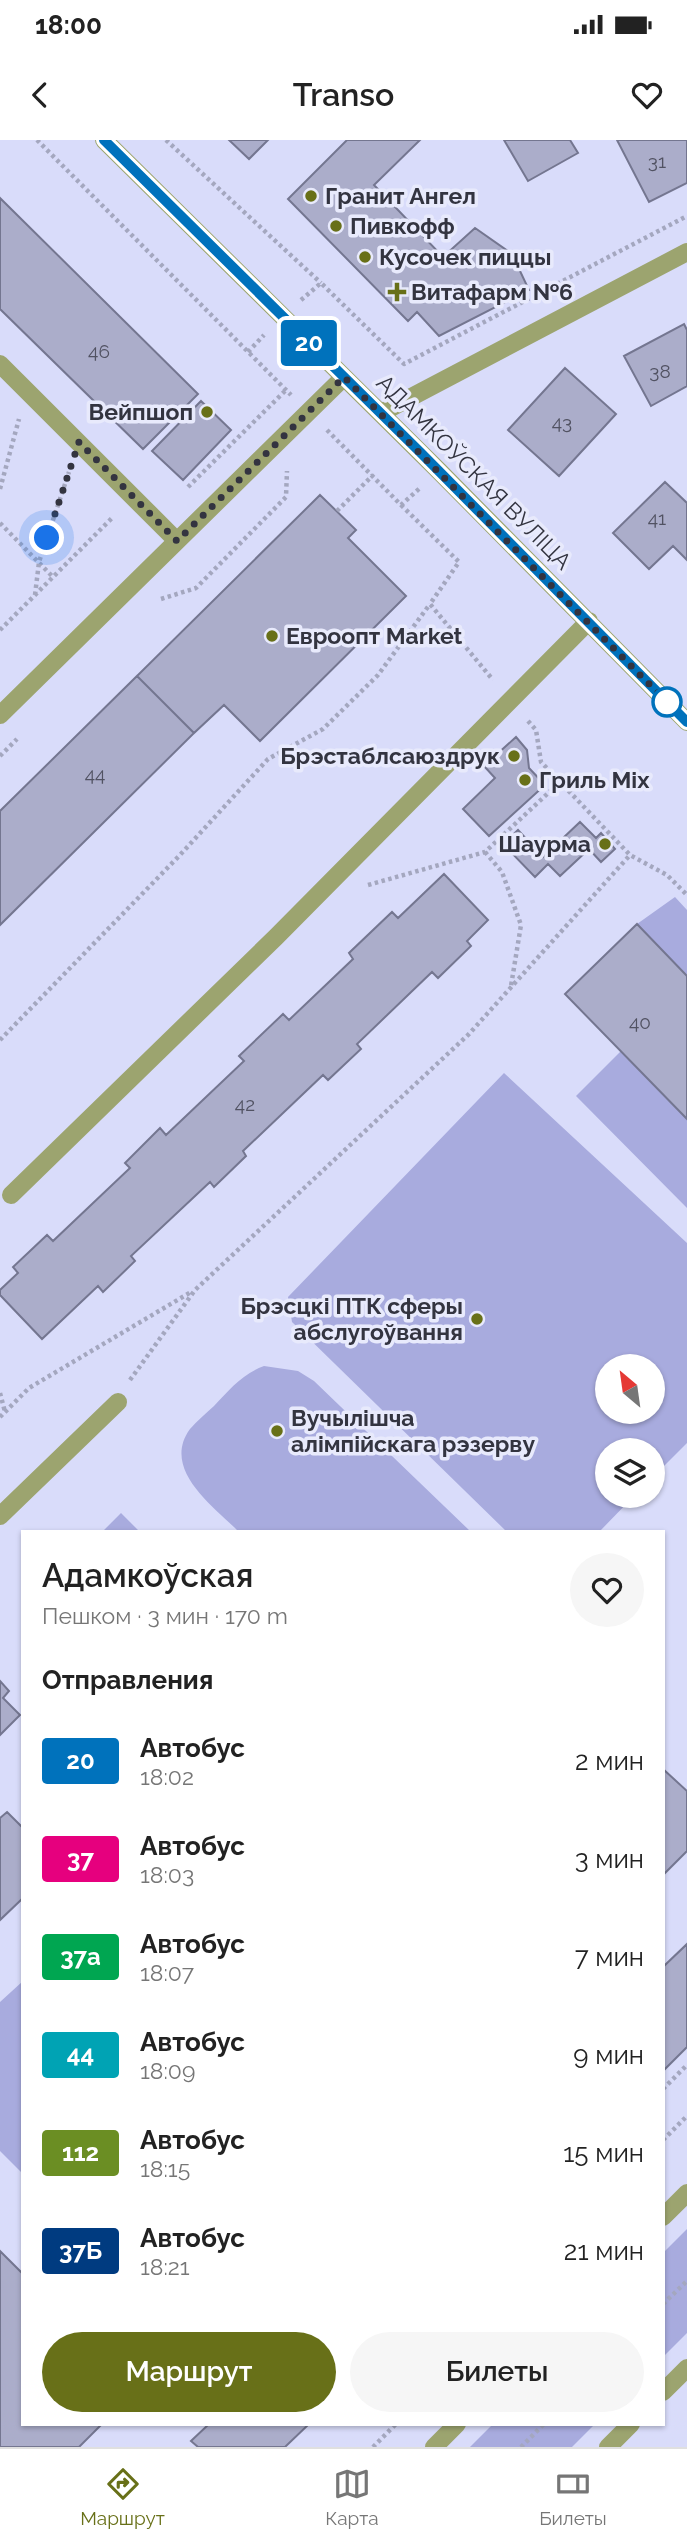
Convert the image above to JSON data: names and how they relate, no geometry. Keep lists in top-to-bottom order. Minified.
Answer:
{"streets":{"street":["АДАМКОЎСКАЯ ВУЛІЦА"]},"places":{"other":["Гранит Ангел","Пивкофф","Кусочек пиццы","Вейпшоп","Евроопт Market","Брэстаблсаюздрук","Гриль Mix","Шаурма","Брэсцкі ПТК сферы абслугоўвання","Вучылішча алімпійскага рэзерву"],"health":["Витафарм №6"]},"lines":["bus line 20"],"house_numbers":["31","46","38","43","41","44","40","42"],"north":"top left","page":{"status":"18:00","header":"Transo","on_map":"20","heading":[["Адамкоўская","Пешком · 3 мин · 170 m"],"Отправления"],"list":[{"mark":"20","name":"Автобус","note":"18:02","value":"2 мин"},{"mark":"37","name":"Автобус","note":"18:03","value":"3 мин"},{"mark":"37а","name":"Автобус","note":"18:07","value":"7 мин"},{"mark":"44","name":"Автобус","note":"18:09","value":"9 мин"},{"mark":"112","name":"Автобус","note":"18:15","value":"15 мин"},{"mark":"37Б","name":"Автобус","note":"18:21","value":"21 мин"}],"buttons":["Маршрут","Билеты"],"tabs":["Маршрут","Карта","Билеты"]}}
